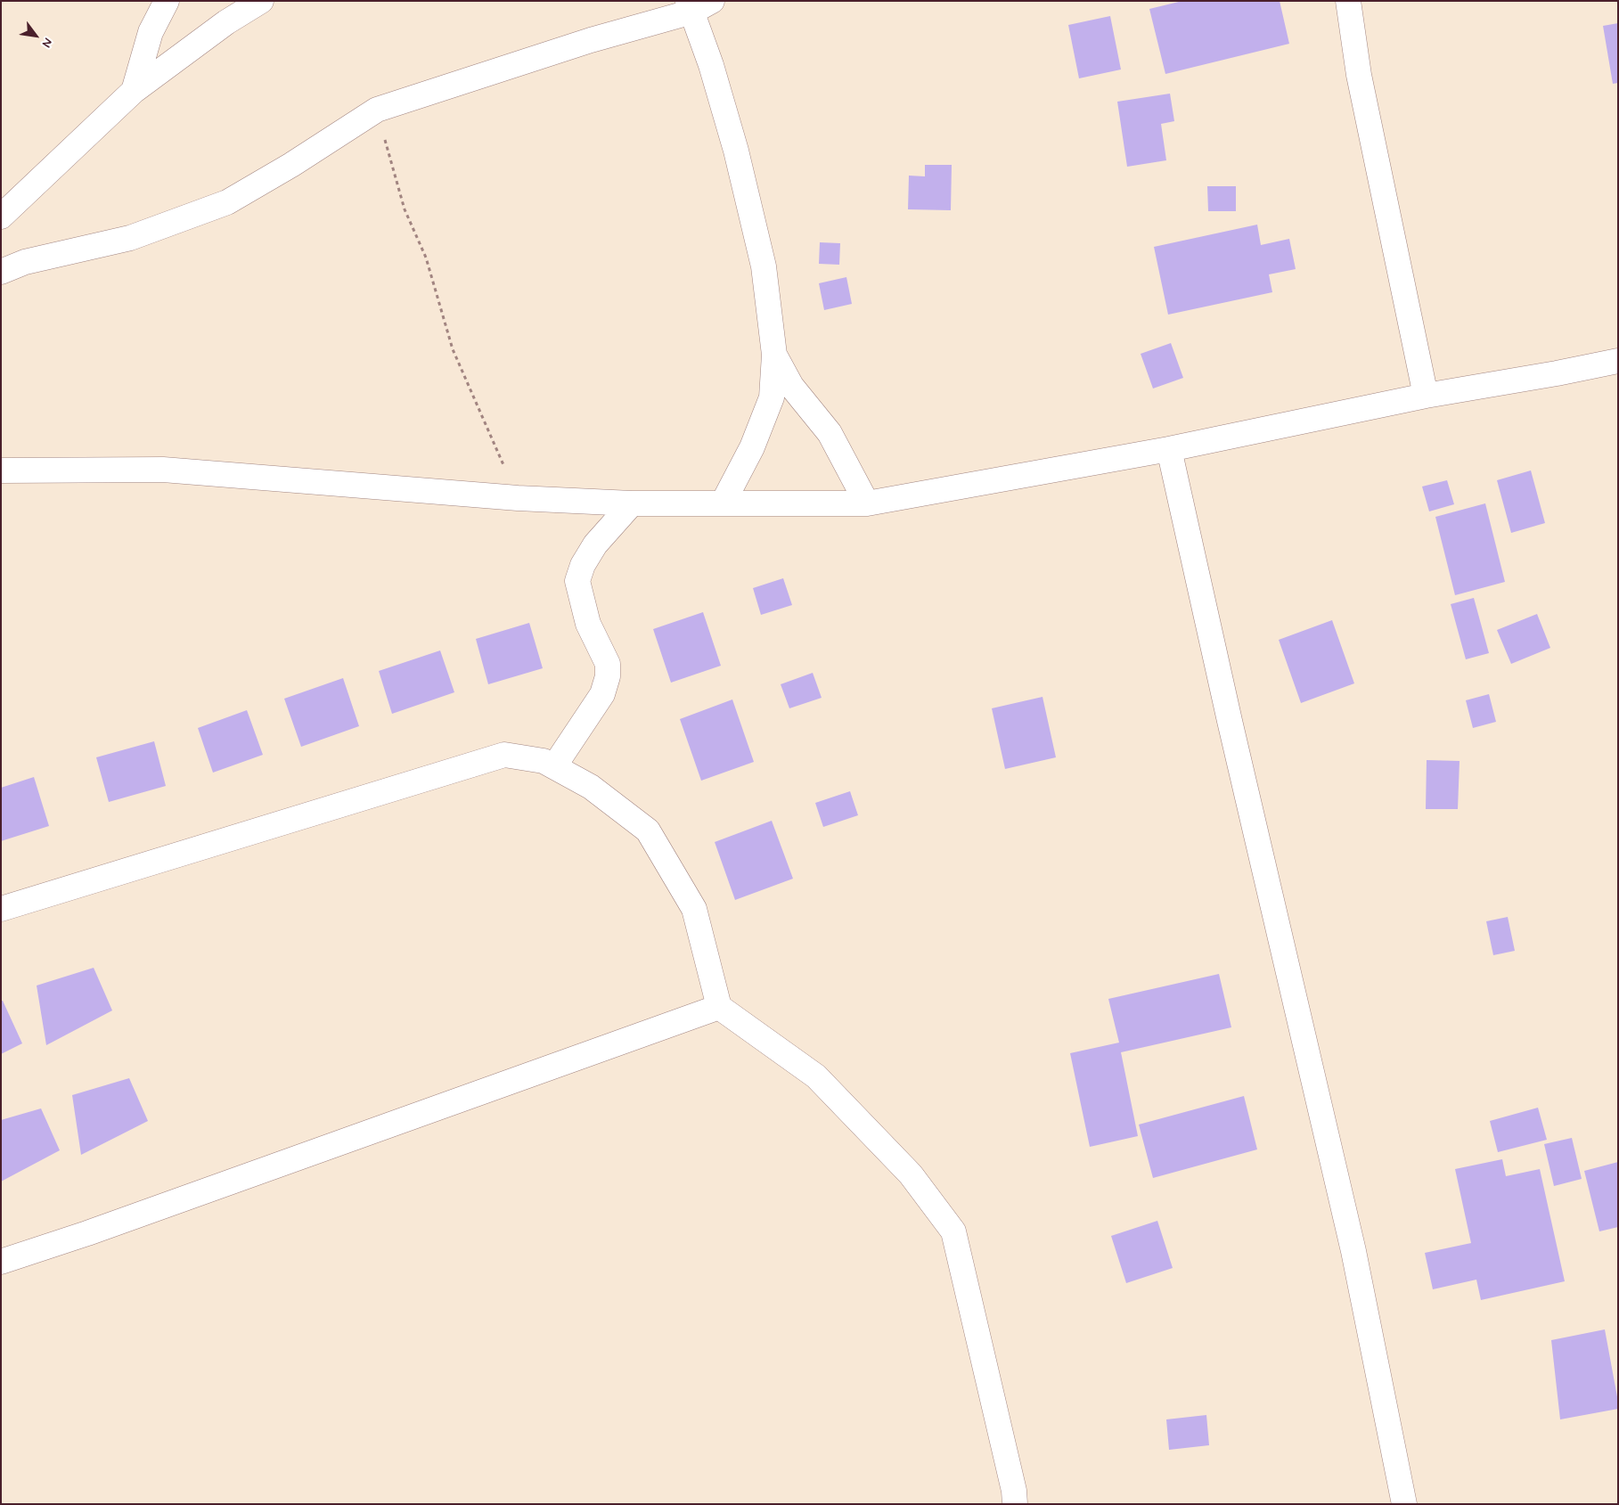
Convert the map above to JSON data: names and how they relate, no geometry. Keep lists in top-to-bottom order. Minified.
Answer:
{"north":"bottom right"}
